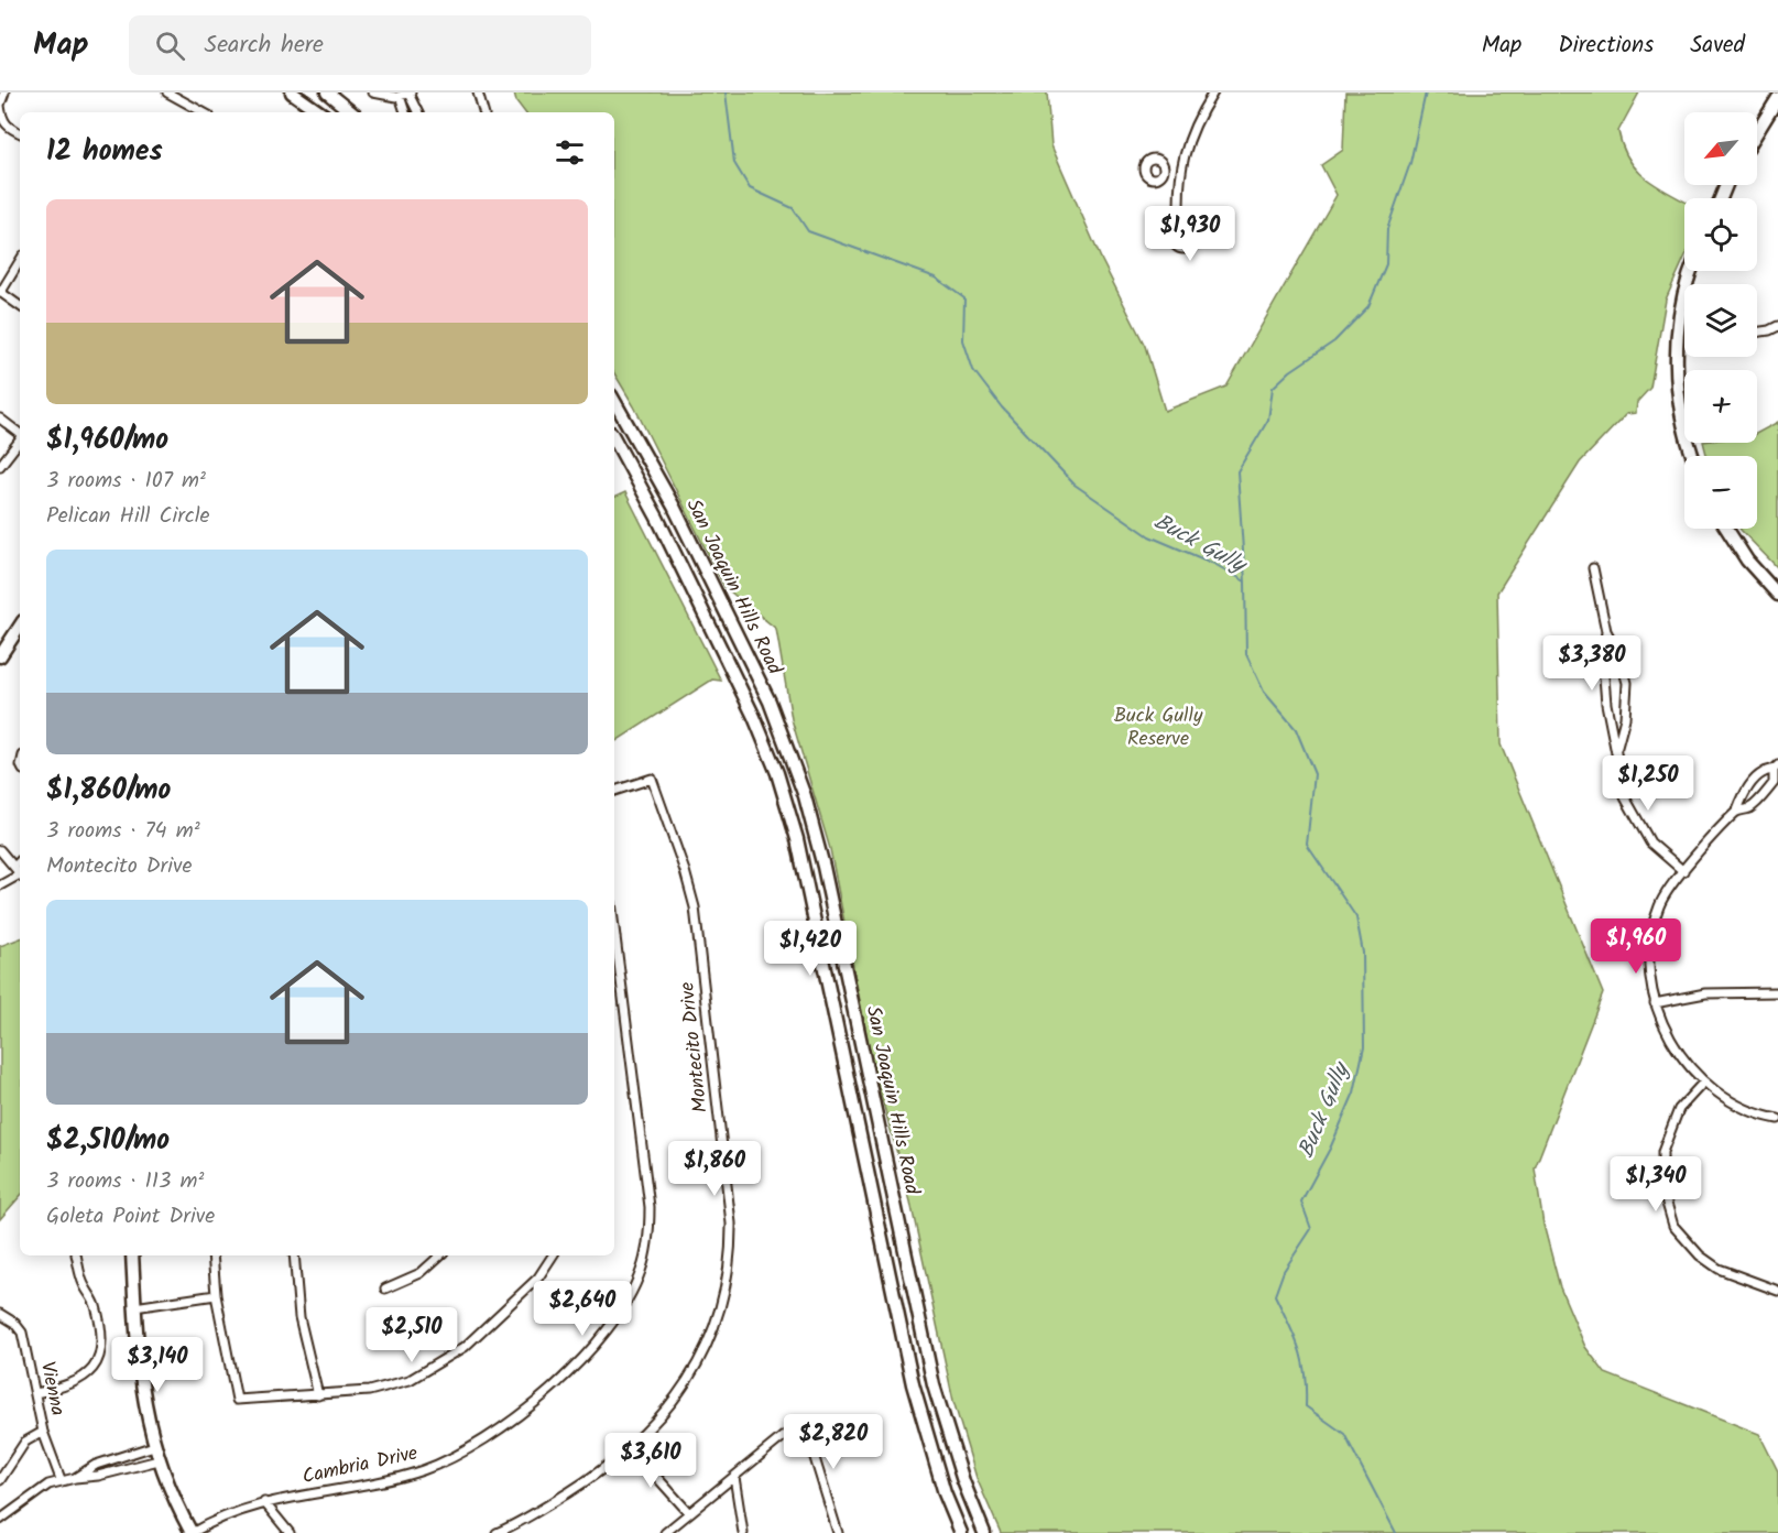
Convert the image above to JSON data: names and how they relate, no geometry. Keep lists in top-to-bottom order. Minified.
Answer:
{"streets":{"main road":["San Joaquin Hills Road"],"street":["Montecito Drive","Vienna","Cambria Drive"]},"water":["Buck Gully"],"parks":["Buck Gully Reserve"],"north":"bottom left","page":{"header":"Map","search":"Search here","nav":["Map","Directions","Saved"],"map_buttons":["+","−"],"heading":"12 homes","list":[{"name":"$1,960/mo","note":"3 rooms · 107 m² · Pelican Hill Circle"},{"name":"$1,860/mo","note":"3 rooms · 74 m² · Montecito Drive"},{"name":"$2,510/mo","note":"3 rooms · 113 m² · Goleta Point Drive"}],"price":["$1,930","$3,380","$1,250","$1,960","$1,420","$1,860","$1,340","$2,640","$2,510","$3,140","$2,820","$3,610"]}}
